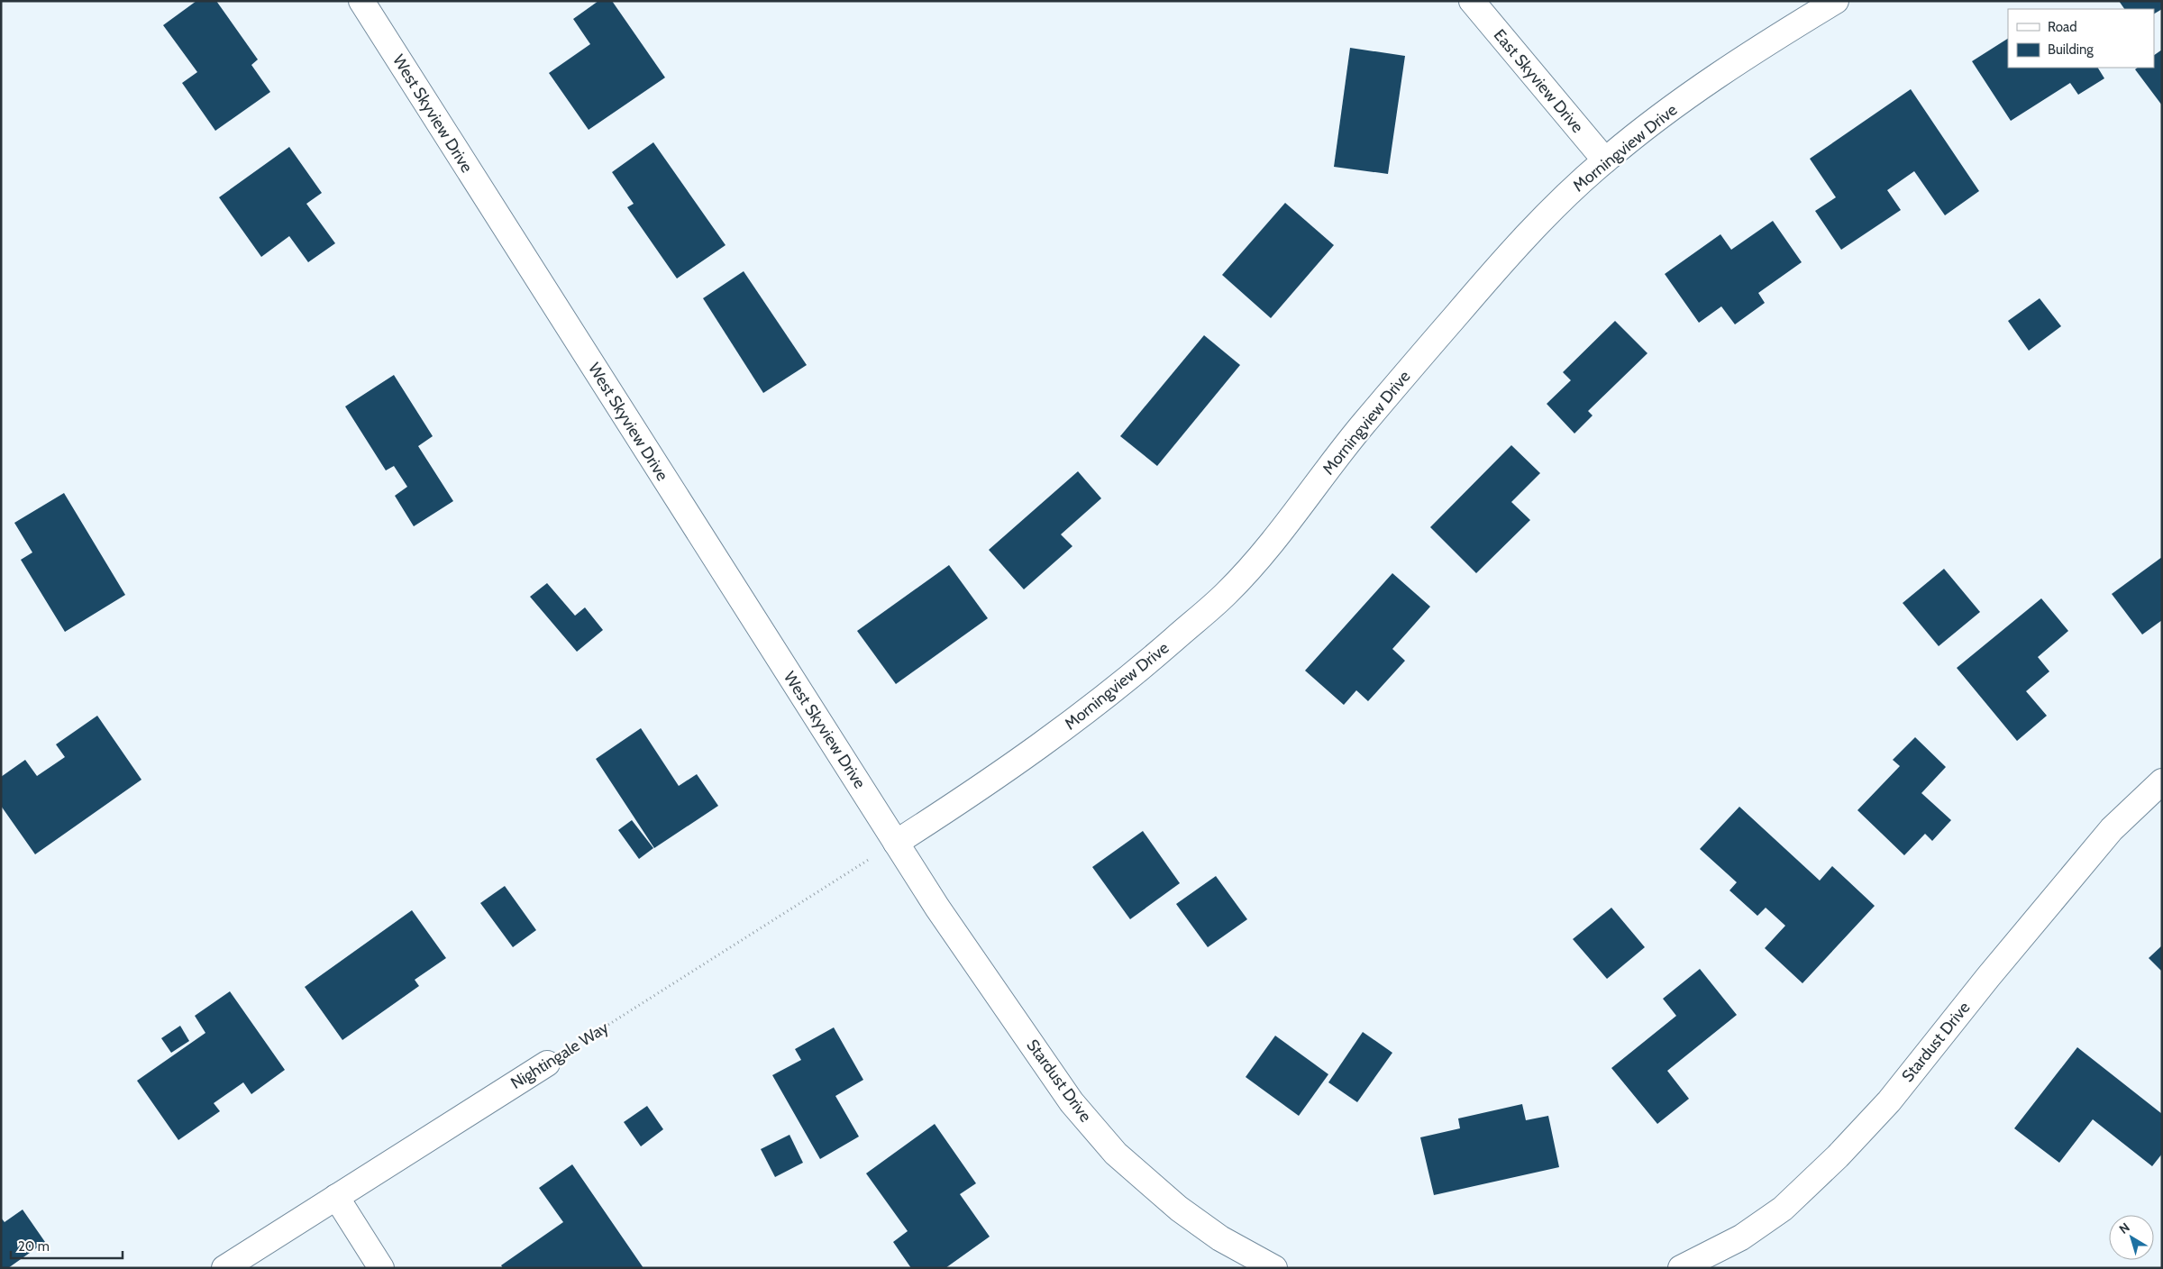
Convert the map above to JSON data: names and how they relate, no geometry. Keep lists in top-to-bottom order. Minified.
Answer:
{"streets":{"street":["East Skyview Drive","West Skyview Drive","Morningview Drive","Stardust Drive","Nightingale Way"]},"crossings":[["East Skyview Drive","Morningview Drive"],["West Skyview Drive","Morningview Drive"],["West Skyview Drive","Stardust Drive"],["West Skyview Drive","Nightingale Way"],["Morningview Drive","Stardust Drive"],["Morningview Drive","Nightingale Way"],["Stardust Drive","Nightingale Way"]],"legend":["Road","Building"],"scale_bar":"20 m","north":"top left"}
